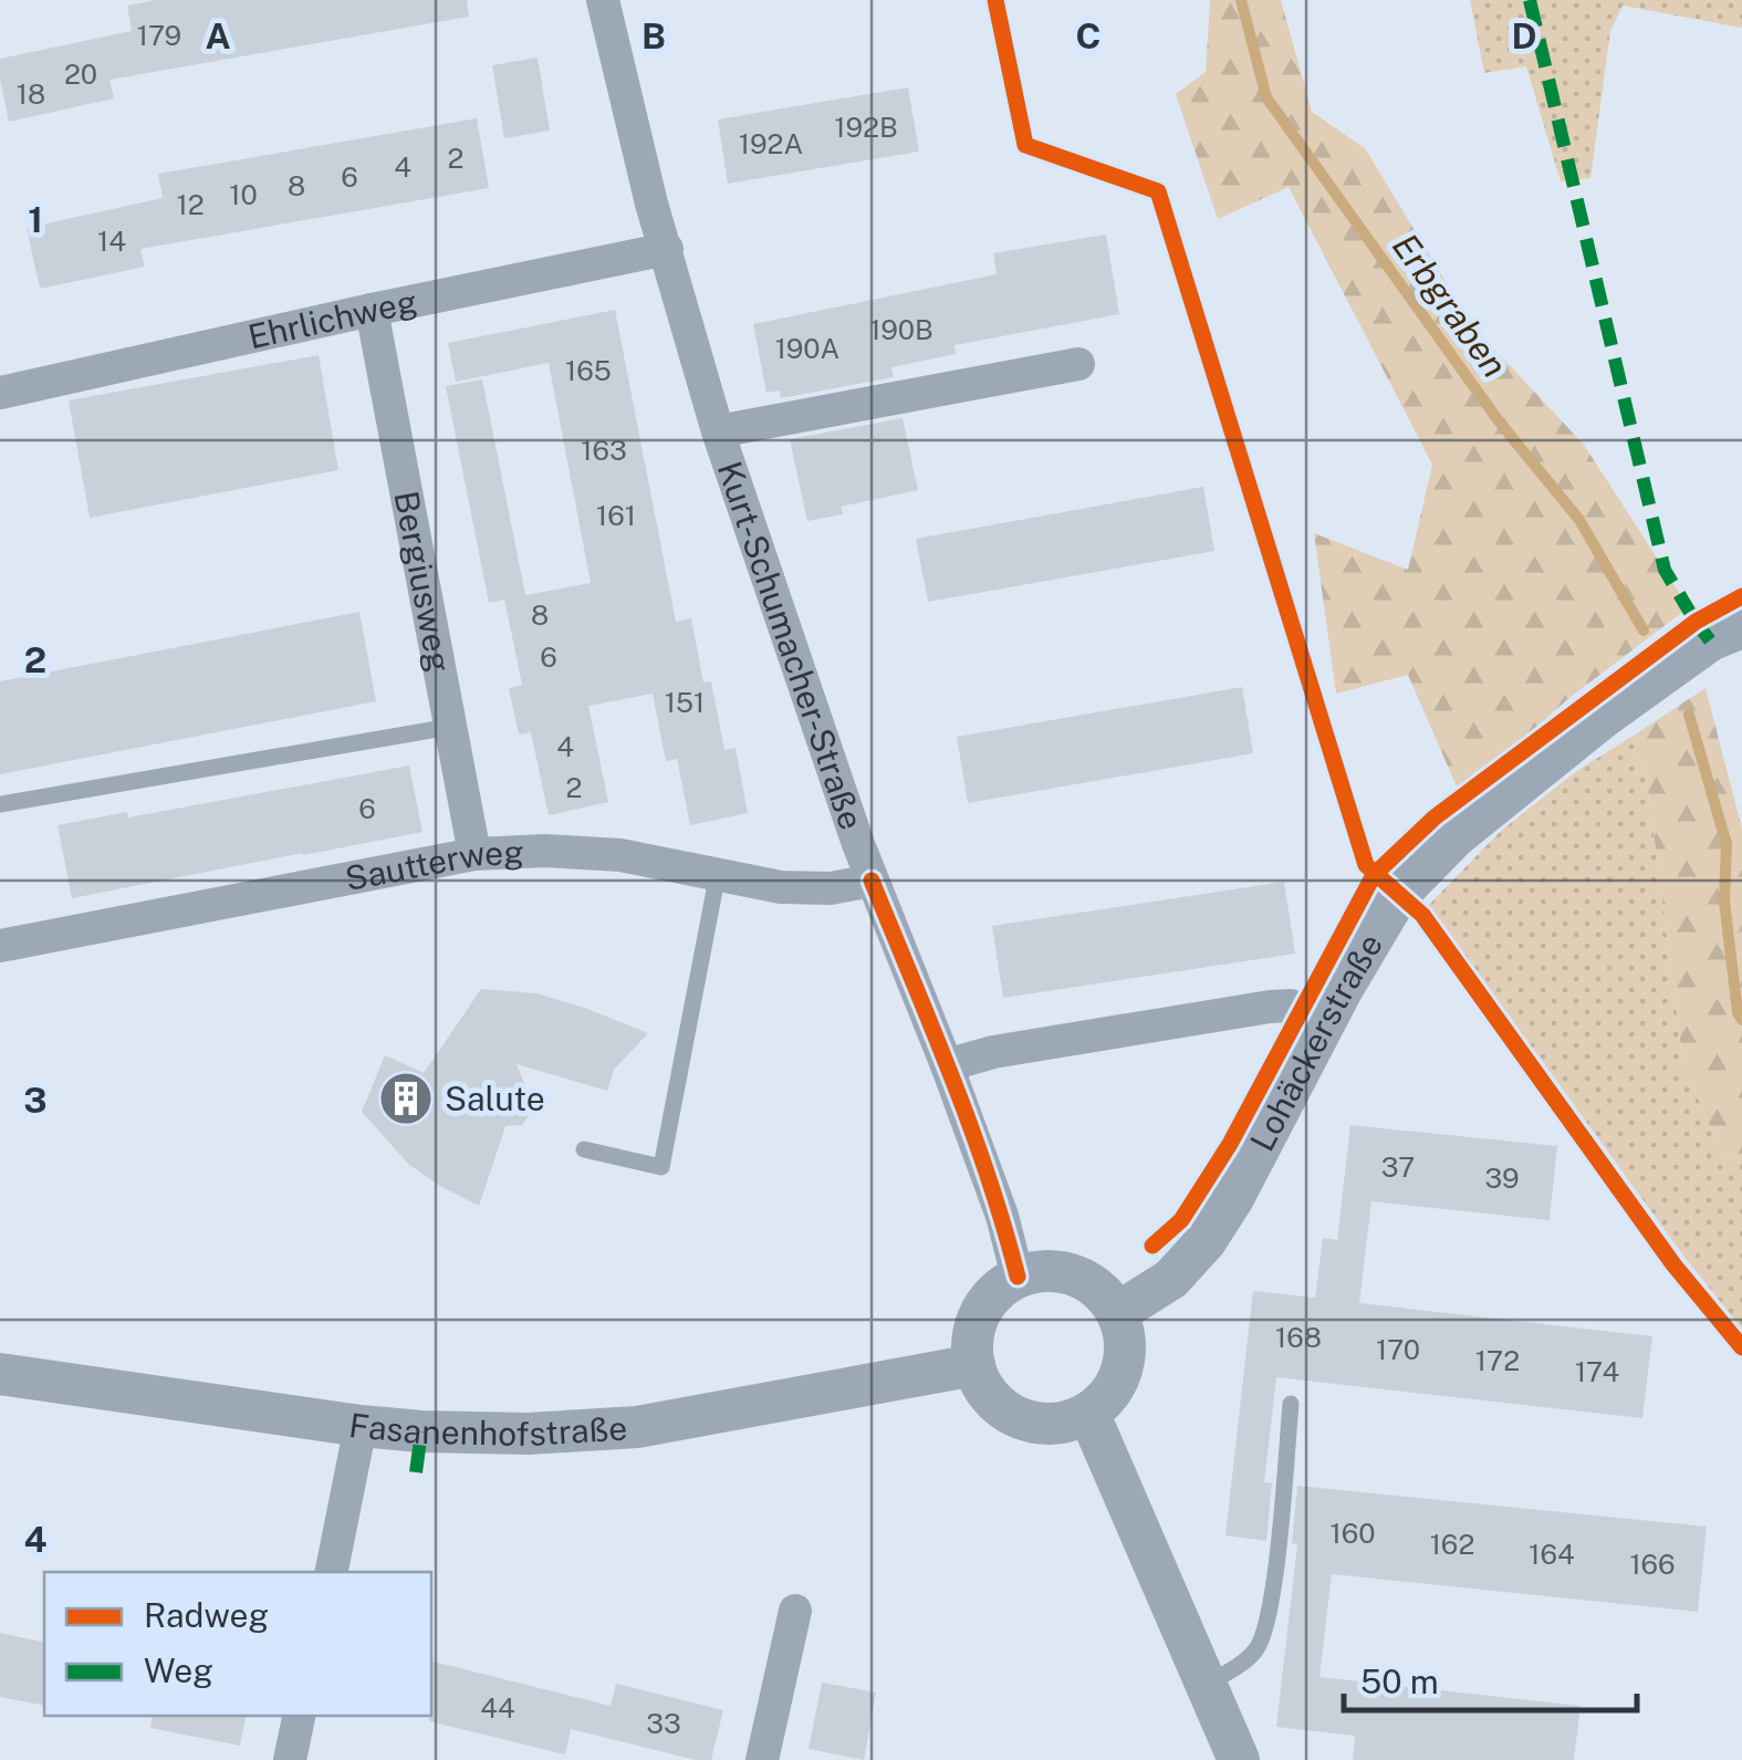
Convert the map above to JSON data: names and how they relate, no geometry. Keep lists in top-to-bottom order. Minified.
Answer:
{"streets":{"street":["Ehrlichweg","Bergiusweg","Kurt-Schumacher-Straße","Sautterweg","Lohäckerstraße","Fasanenhofstraße"]},"crossings":[["Ehrlichweg","Bergiusweg"],["Ehrlichweg","Kurt-Schumacher-Straße"],["Bergiusweg","Sautterweg"],["Kurt-Schumacher-Straße","Sautterweg"],["Kurt-Schumacher-Straße","Lohäckerstraße"],["Kurt-Schumacher-Straße","Fasanenhofstraße"],["Lohäckerstraße","Fasanenhofstraße"]],"water":["Erbgraben"],"places":{"building":["Salute"]},"house_numbers":["179","20","18","192B","192A","2","4","6","8","10","12","14","190B","190A","165","163","161","8","6","151","4","2","6","37","39","168","170","172","174","160","162","164","166","44","33"],"legend":["Radweg","Weg"],"scale_bar":"50 m","grid":{"columns":["A","B","C","D"],"rows":["1","2","3","4"]}}
